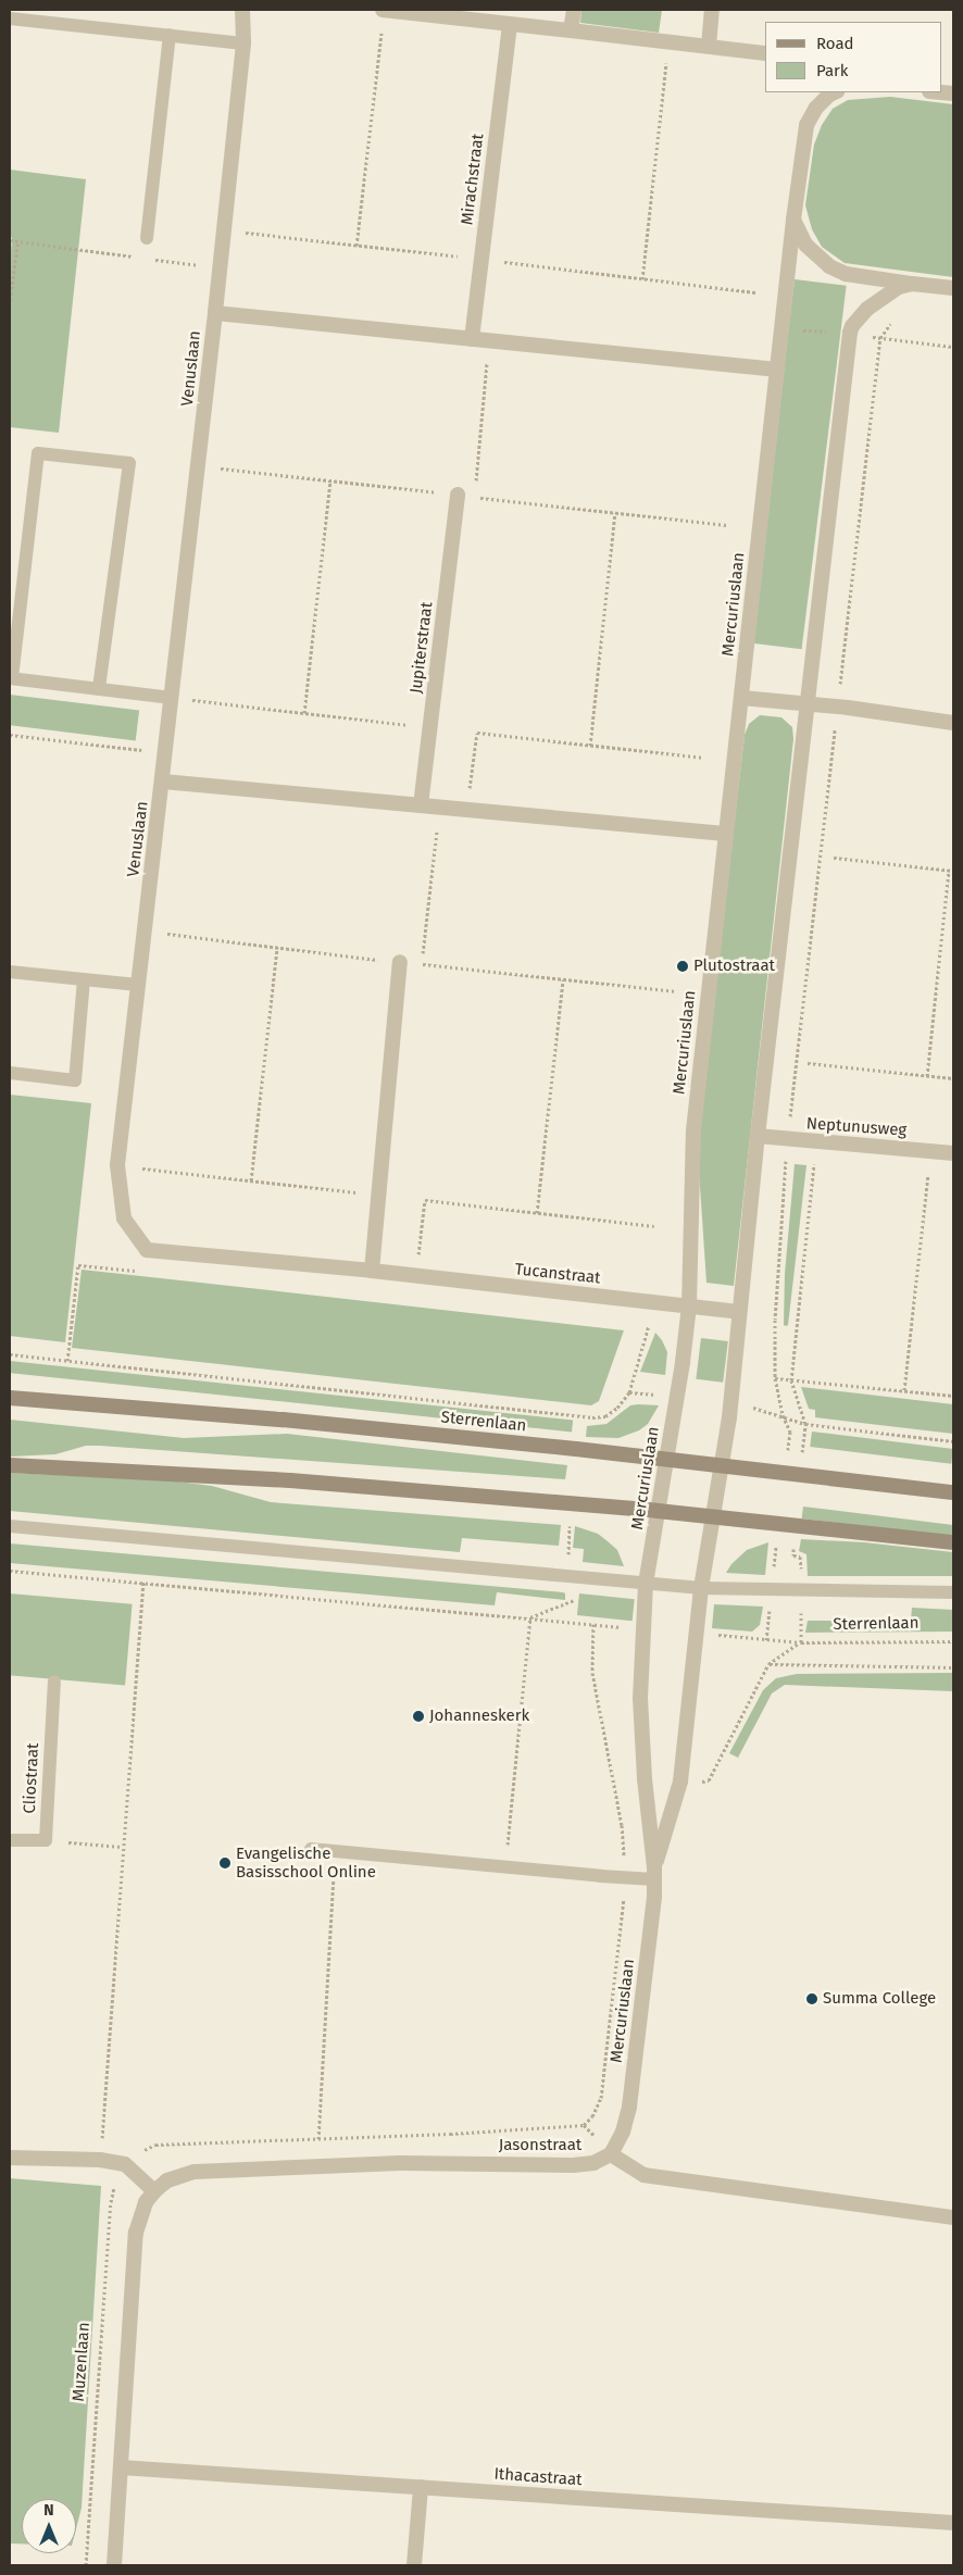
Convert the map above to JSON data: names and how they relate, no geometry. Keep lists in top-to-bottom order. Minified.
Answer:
{"streets":{"main road":["Sterrenlaan"],"street":["Mirachstraat","Venuslaan","Mercuriuslaan","Jupiterstraat","Neptunusweg","Tucanstraat","Jasonstraat","Ithacastraat"],"lane":["Cliostraat"],"path":["Muzenlaan"]},"crossings":[["Venuslaan","Tucanstraat"],["Mercuriuslaan","Neptunusweg"],["Mercuriuslaan","Tucanstraat"],["Mercuriuslaan","Sterrenlaan"],["Mercuriuslaan","Jasonstraat"],["Jasonstraat","Muzenlaan"]],"places":["Plutostraat","Johanneskerk","Evangelische Basisschool Online","Summa College"],"legend":["Road","Park"],"north":"top"}
